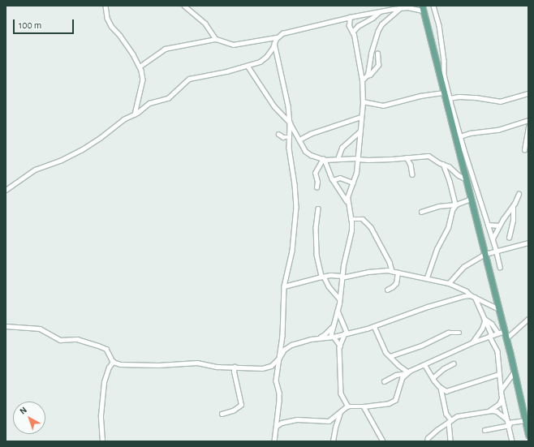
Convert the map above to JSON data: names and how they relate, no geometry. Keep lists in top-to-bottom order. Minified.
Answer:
{"scale_bar":"100 m","north":"top left"}
